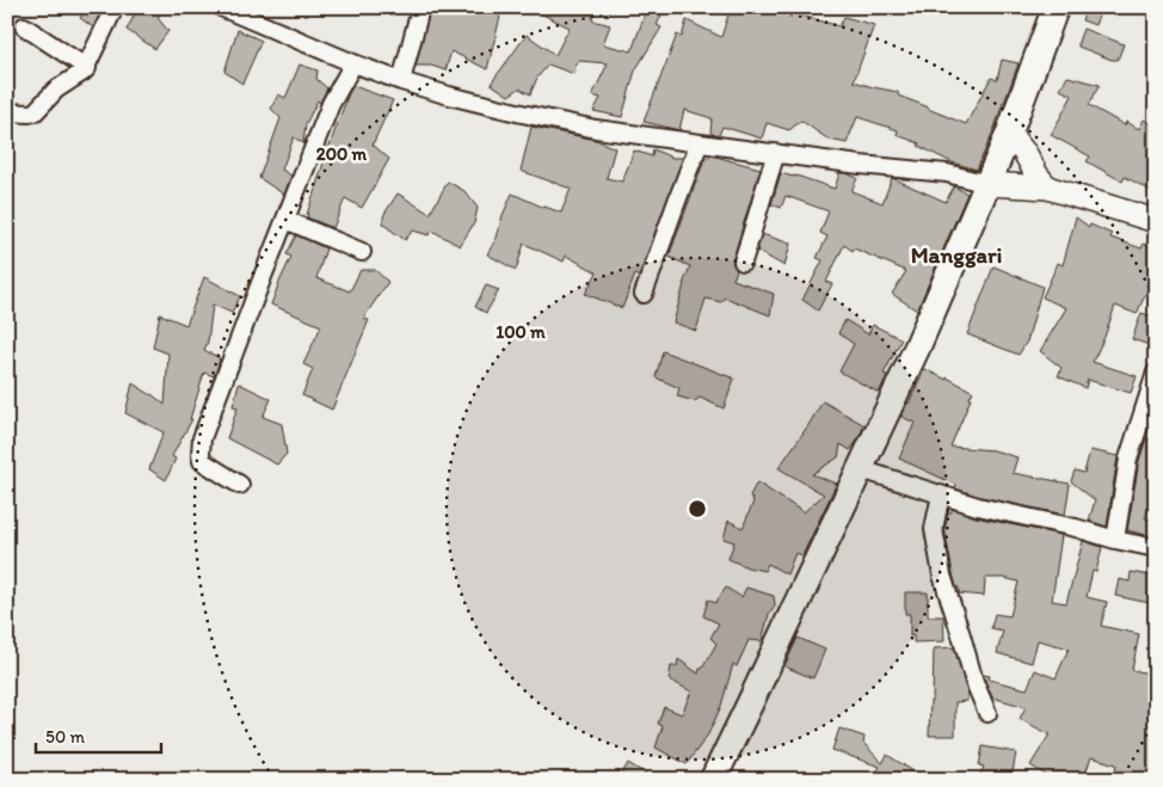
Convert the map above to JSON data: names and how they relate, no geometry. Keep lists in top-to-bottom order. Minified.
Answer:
{"districts":["Manggari"],"scale_bar":"50 m","rings":["200 m","100 m"]}
